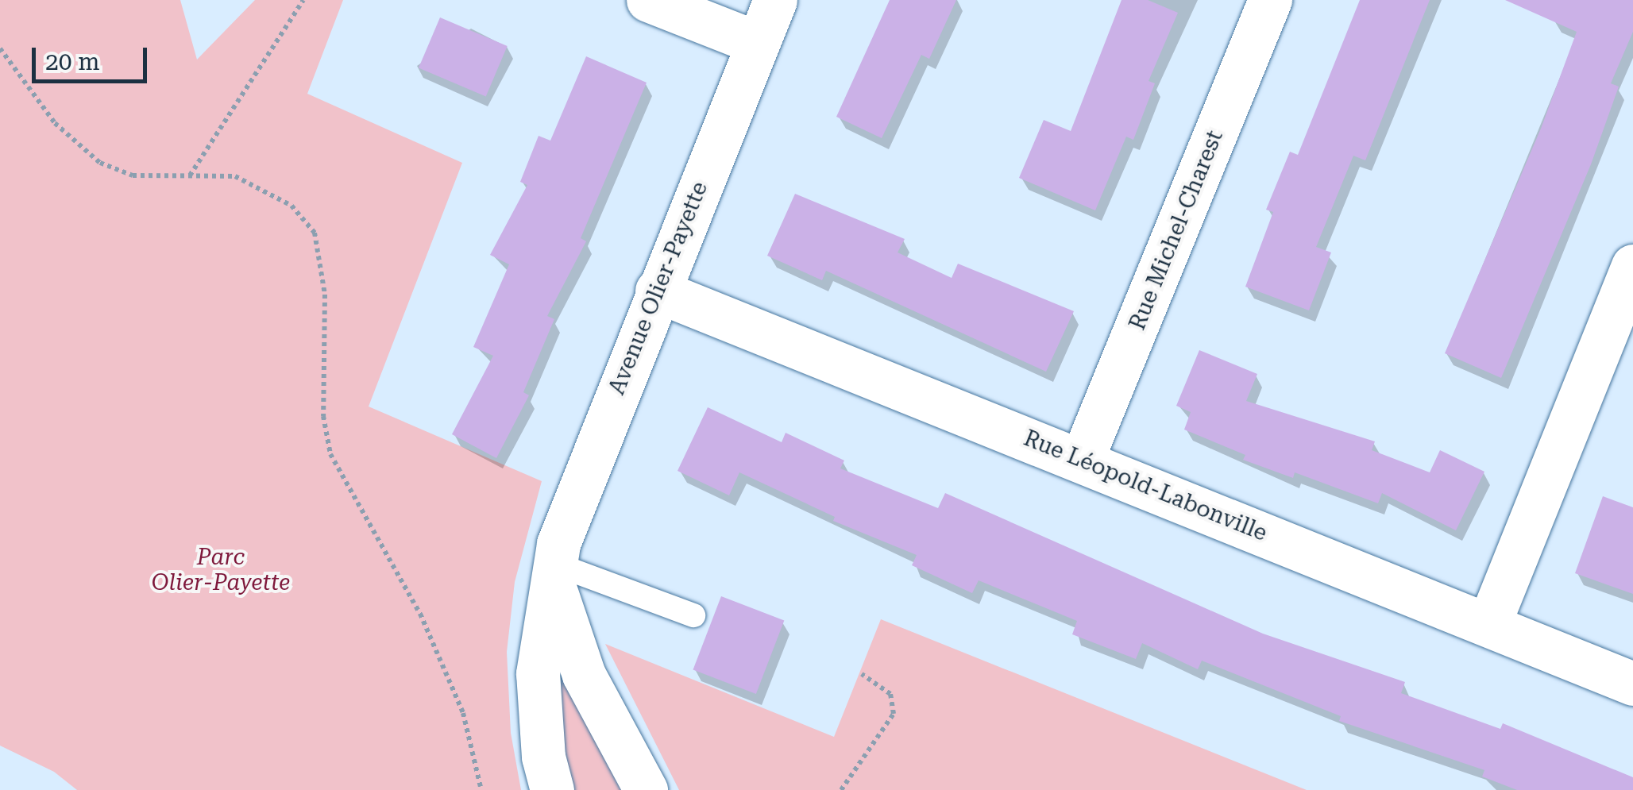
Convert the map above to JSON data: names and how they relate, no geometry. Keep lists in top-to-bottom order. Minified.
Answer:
{"streets":{"street":["Rue Michel-Charest","Avenue Olier-Payette","Rue Léopold-Labonville"]},"crossings":[["Rue Michel-Charest","Rue Léopold-Labonville"],["Avenue Olier-Payette","Rue Léopold-Labonville"]],"parks":["Parc Olier-Payette"],"scale_bar":"20 m"}
